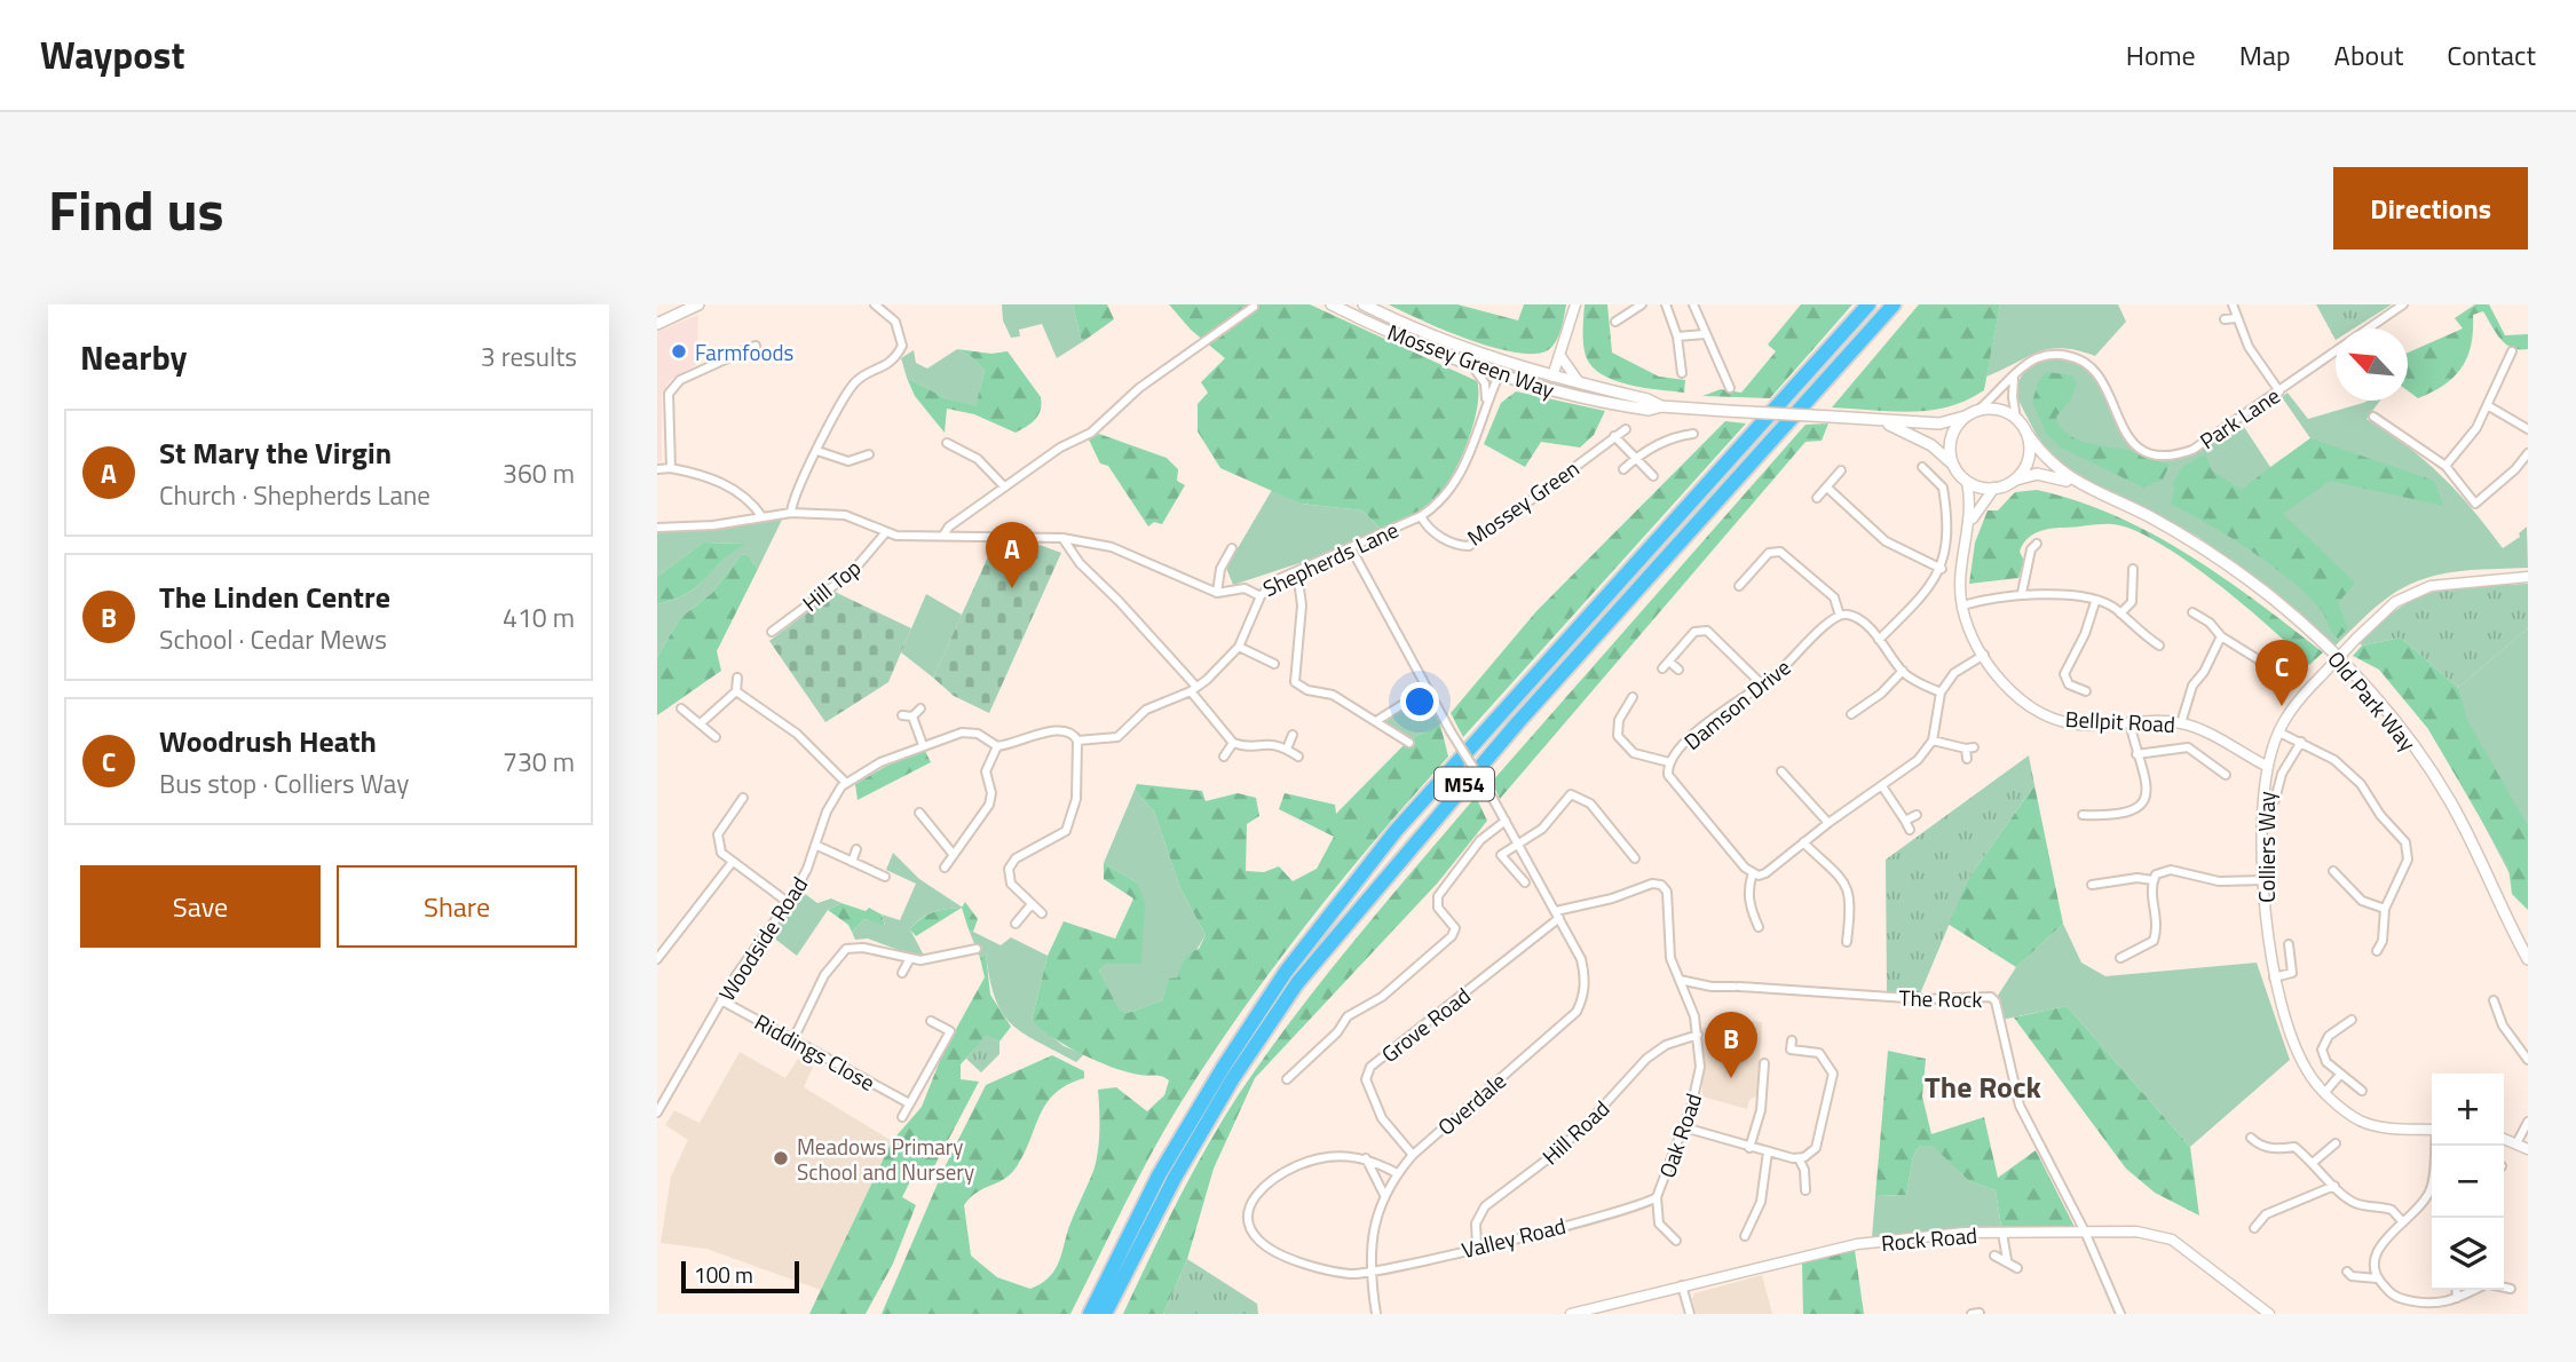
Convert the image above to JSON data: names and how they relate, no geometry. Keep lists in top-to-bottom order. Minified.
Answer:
{"streets":{"highway":["M54"],"main road":["Mossey Green Way","Old Park Way"],"street":["Park Lane","Mossey Green","Shepherds Lane","Hill Top","Damson Drive","Bellpit Road","Colliers Way","Woodside Road","The Rock","Grove Road","Riddings Close","Overdale","Hill Road","Oak Road","Valley Road","Rock Road"]},"crossings":[["Mossey Green Way","Park Lane"],["Mossey Green Way","Shepherds Lane"],["Mossey Green Way","Old Park Way"],["Mossey Green Way","Bellpit Road"],["Park Lane","Old Park Way"],["Park Lane","Bellpit Road"],["Mossey Green","Shepherds Lane"],["Shepherds Lane","Hill Top"],["Shepherds Lane","Overdale"],["Old Park Way","Bellpit Road"],["Bellpit Road","Colliers Way"],["Woodside Road","Riddings Close"],["The Rock","Oak Road"],["The Rock","Rock Road"],["Grove Road","Overdale"],["Grove Road","Oak Road"],["Overdale","Oak Road"],["Overdale","Valley Road"],["Hill Road","Oak Road"],["Hill Road","Valley Road"],["Oak Road","Valley Road"]],"districts":["The Rock"],"places":["Farmfoods","Meadows Primary School and Nursery"],"scale_bar":"100 m","north":"top left","page":{"header":"Waypost","nav":["Home","Map","About","Contact"],"title":"Find us","buttons":["Directions",["Save","Share"]],"heading":["Nearby","3 results"],"list":[{"mark":"A","name":"St Mary the Virgin","note":"Church · Shepherds Lane","value":"360 m"},{"mark":"B","name":"The Linden Centre","note":"School · Cedar Mews","value":"410 m"},{"mark":"C","name":"Woodrush Heath","note":"Bus stop · Colliers Way","value":"730 m"}],"pins":["A","C","B"],"map_buttons":["+","−"],"scale":"100 m"}}
